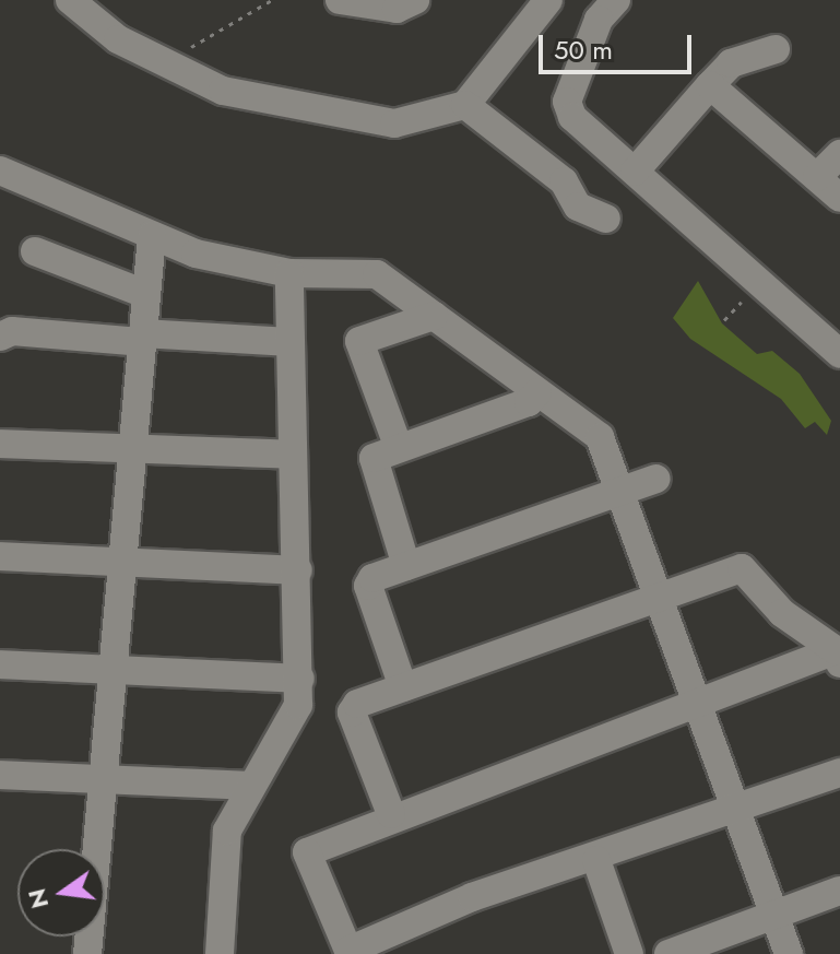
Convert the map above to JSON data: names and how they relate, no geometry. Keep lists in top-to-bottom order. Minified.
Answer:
{"scale_bar":"50 m","north":"left"}
